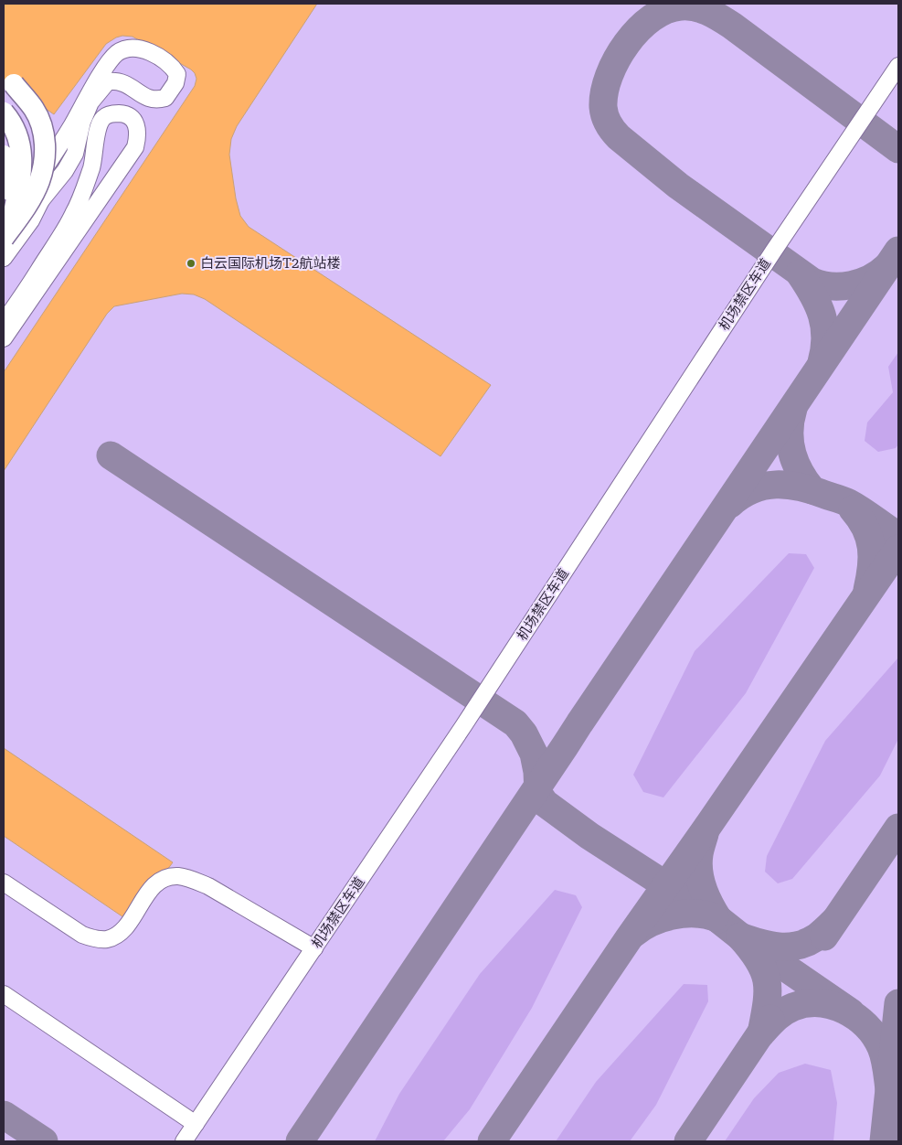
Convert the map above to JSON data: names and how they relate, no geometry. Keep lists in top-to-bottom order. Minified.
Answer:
{"streets":{"street":["机场禁区车道"]},"places":["白云国际机场T2航站楼"]}
